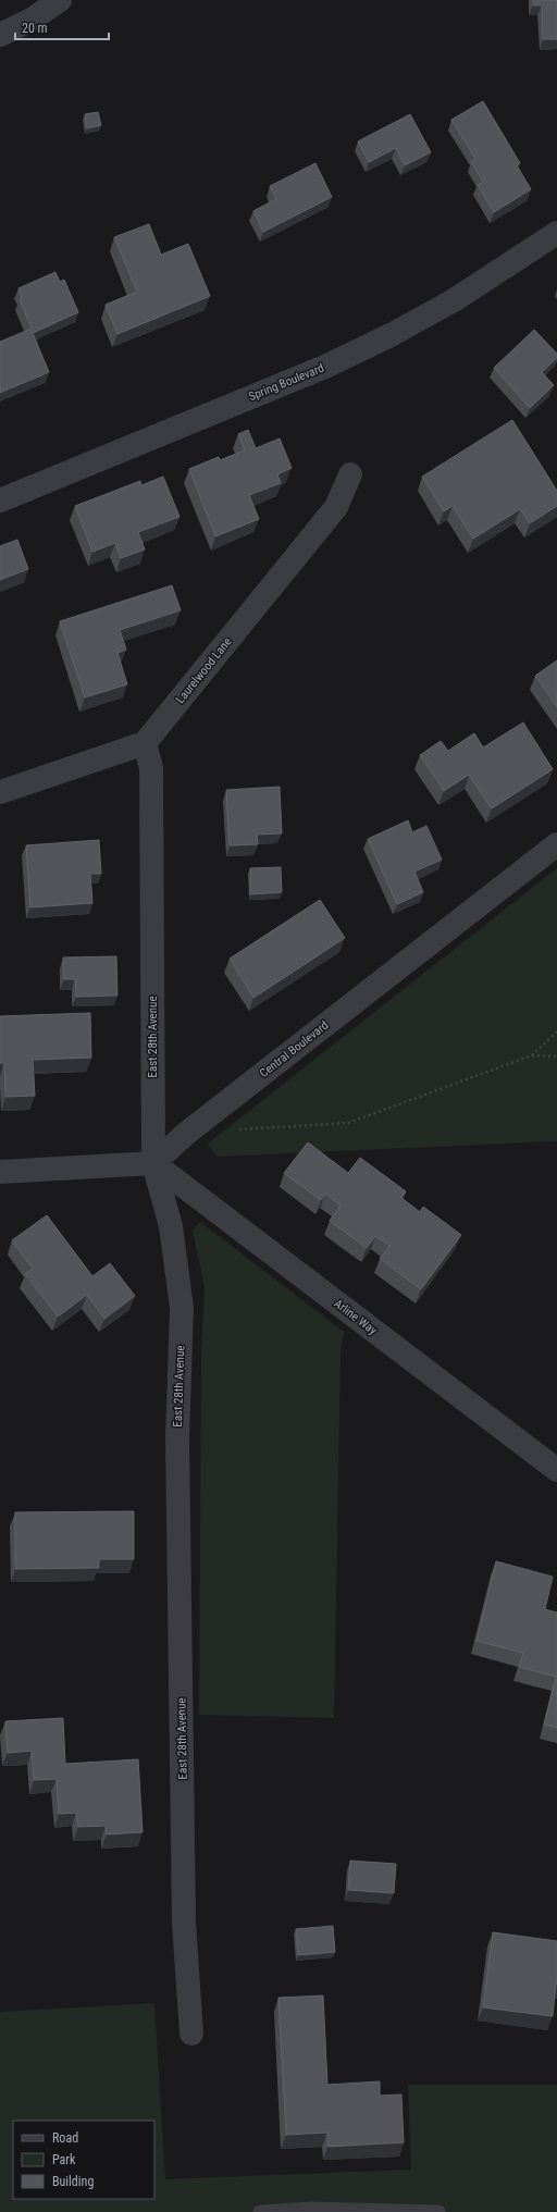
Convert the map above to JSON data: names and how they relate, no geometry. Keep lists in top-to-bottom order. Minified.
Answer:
{"streets":{"street":["Spring Boulevard","Laurelwood Lane","East 28th Avenue","Central Boulevard","Arline Way"]},"crossings":[["Laurelwood Lane","East 28th Avenue"],["East 28th Avenue","Central Boulevard"],["East 28th Avenue","Arline Way"],["Central Boulevard","Arline Way"]],"legend":["Road","Park","Building"],"scale_bar":"20 m"}
